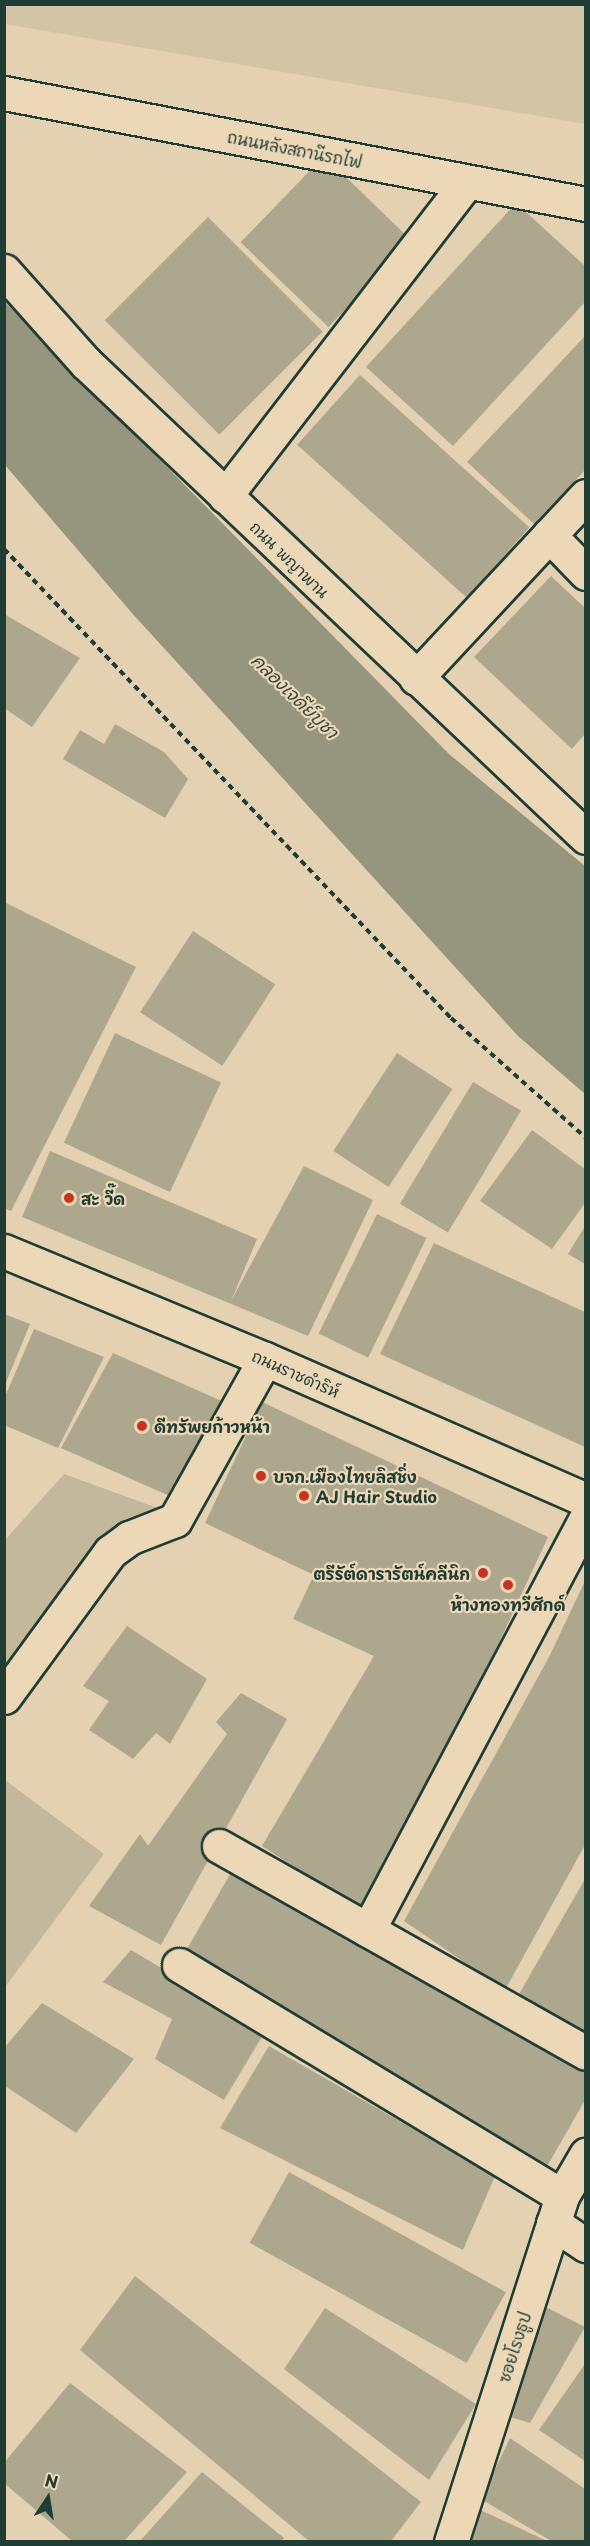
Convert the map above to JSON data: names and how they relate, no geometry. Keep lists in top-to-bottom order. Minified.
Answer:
{"streets":{"street":["ถนนหลังสถานีรถไฟ","ถนน พญาพาน","ถนนราชดำริห์","ซอยโรงธูป"]},"water":["คลองเจดีย์บูชา"],"places":["สะ วี๊ด","ดีทรัพยก้าวหน้า","บจก.เมืองไทยลิสชิ่ง","AJ Hair Studio","ตรีรัต์ดารารัตน์คลีนิก","ห้างทองทวีศักด์"],"north":"top"}
